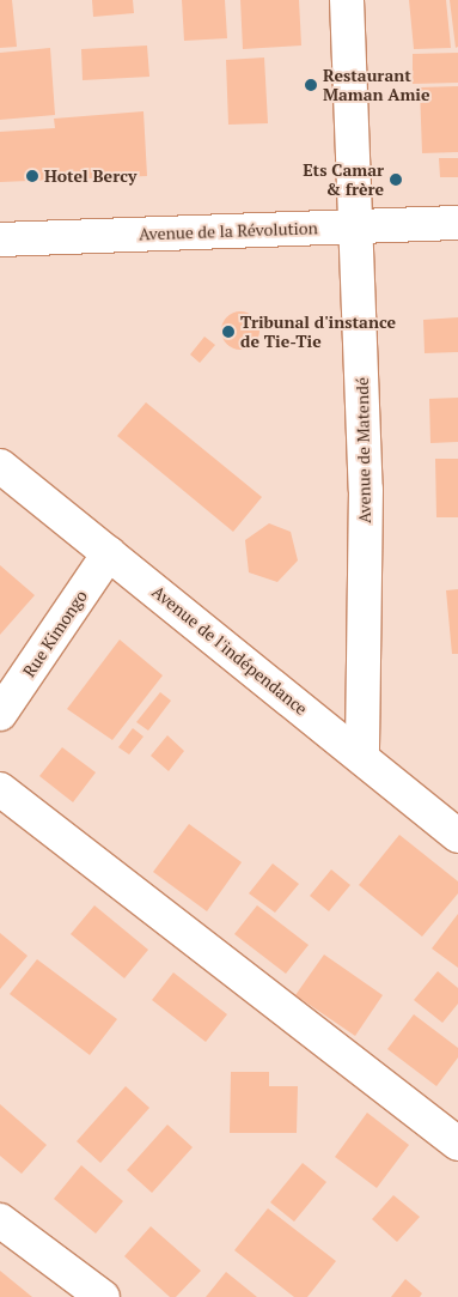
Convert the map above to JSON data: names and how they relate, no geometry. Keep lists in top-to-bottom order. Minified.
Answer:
{"streets":{"street":["Avenue de la Révolution","Avenue de Matendé","Rue Kimongo","Avenue de l'indépendance"]},"crossings":[["Avenue de la Révolution","Avenue de Matendé"],["Avenue de Matendé","Avenue de l'indépendance"],["Rue Kimongo","Avenue de l'indépendance"]],"places":["Restaurant Maman Amie","Hotel Bercy","Ets Camar & frère","Tribunal d'instance de Tie-Tie"]}
